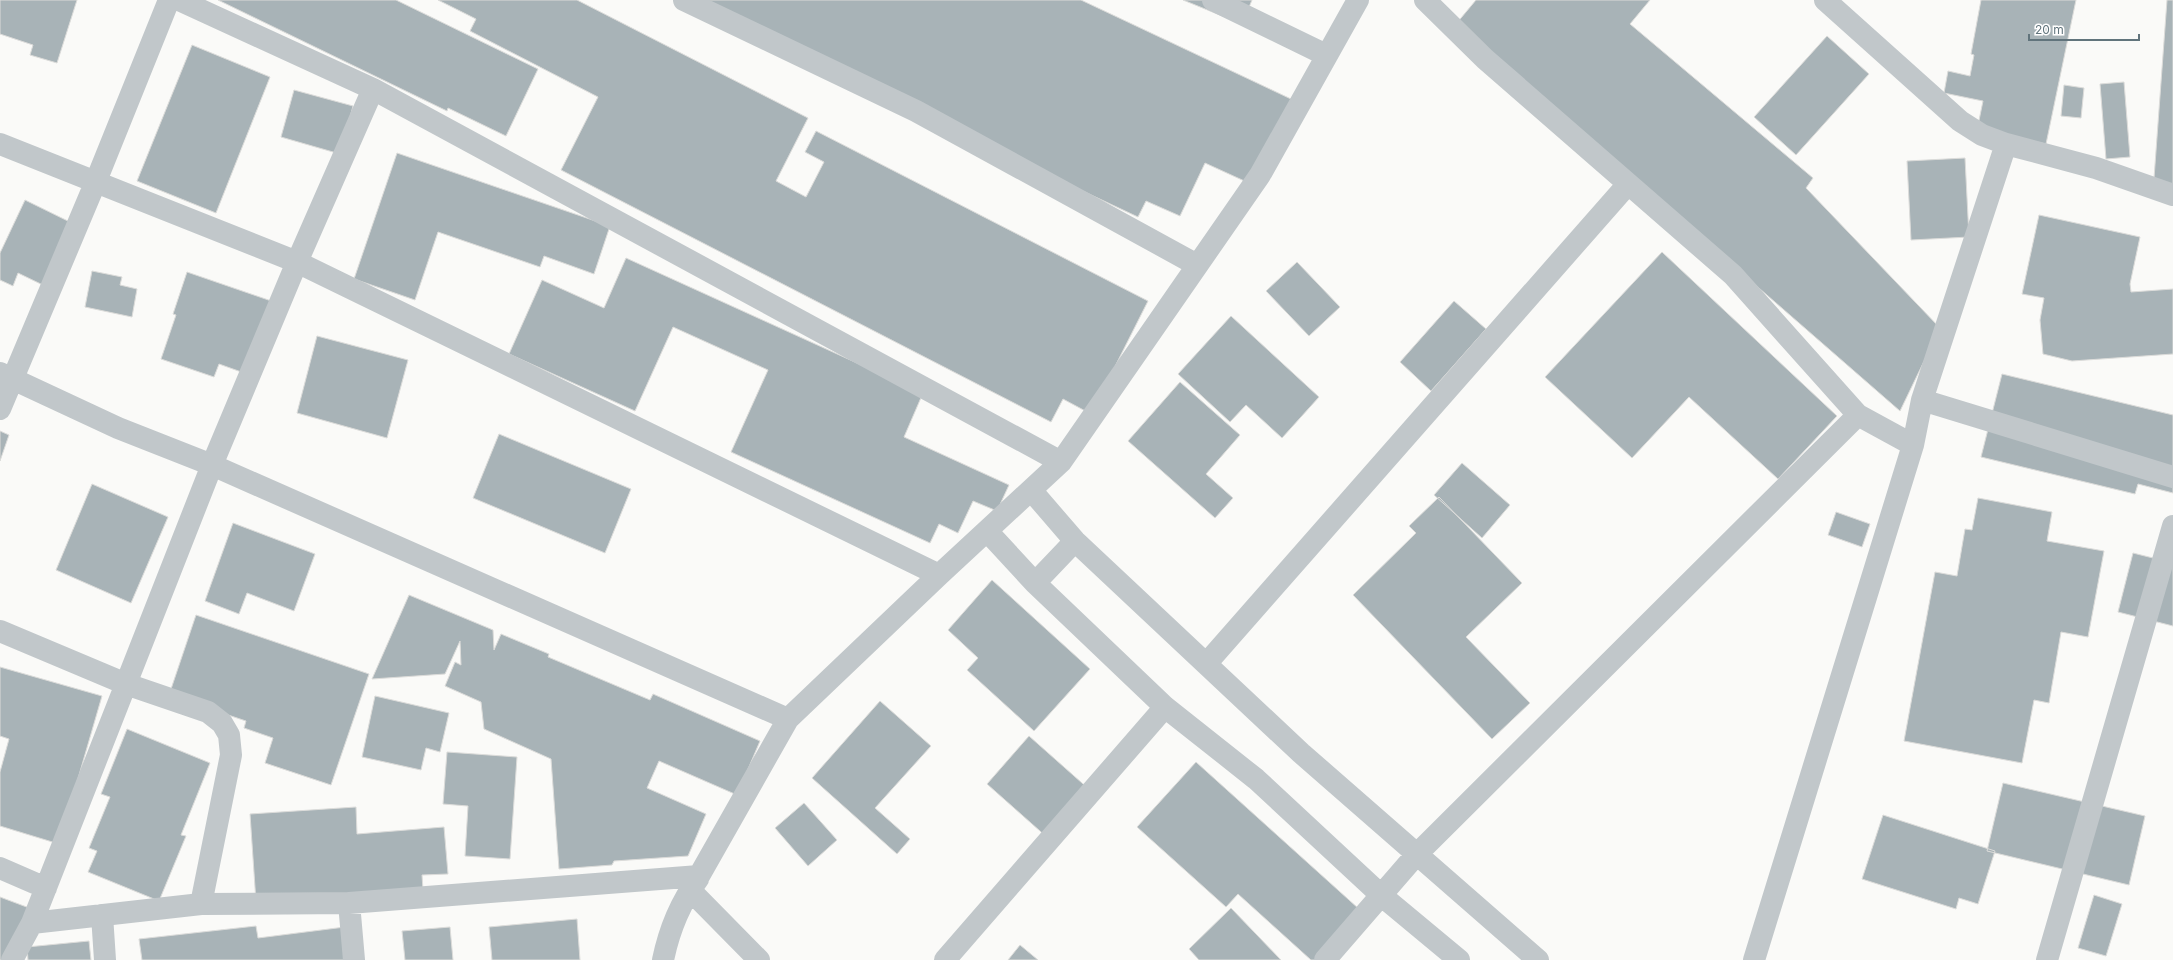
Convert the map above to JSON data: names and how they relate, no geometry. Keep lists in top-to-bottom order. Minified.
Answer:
{"scale_bar":"20 m"}
